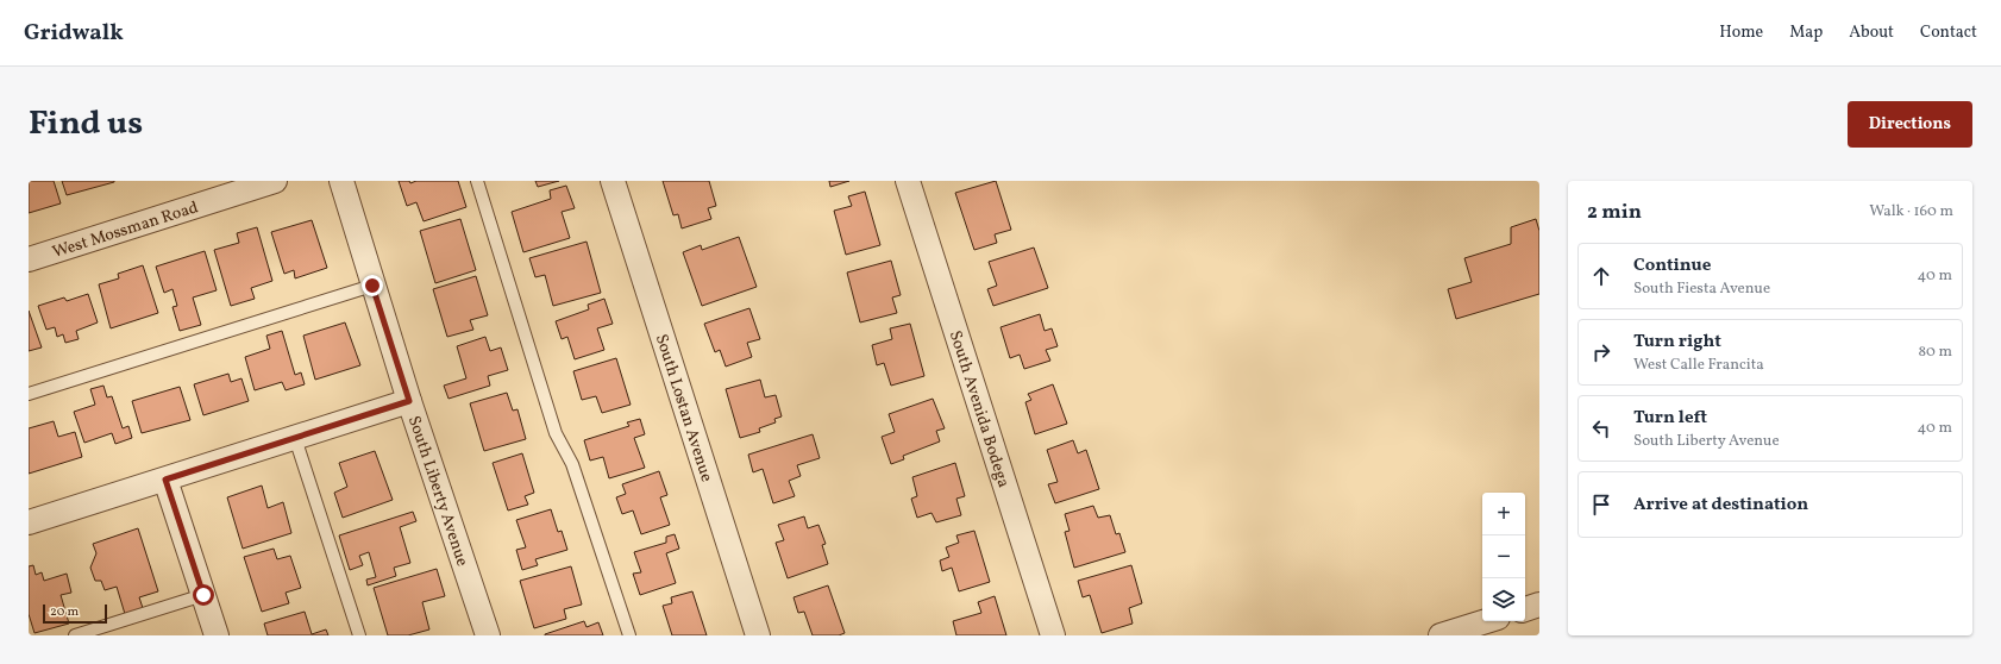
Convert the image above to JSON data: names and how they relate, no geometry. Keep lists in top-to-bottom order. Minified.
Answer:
{"streets":{"street":["West Mossman Road","South Lostan Avenue","South Avenida Bodega","South Liberty Avenue"]},"scale_bar":"20 m","page":{"header":"Gridwalk","nav":["Home","Map","About","Contact"],"title":"Find us","buttons":"Directions","heading":["2 min","Walk · 160 m"],"list":[["Continue","South Fiesta Avenue","40 m"],["Turn right","West Calle Francita","80 m"],["Turn left","South Liberty Avenue","40 m"],"Arrive at destination"],"map_buttons":["+","−"],"scale":"20 m"}}
